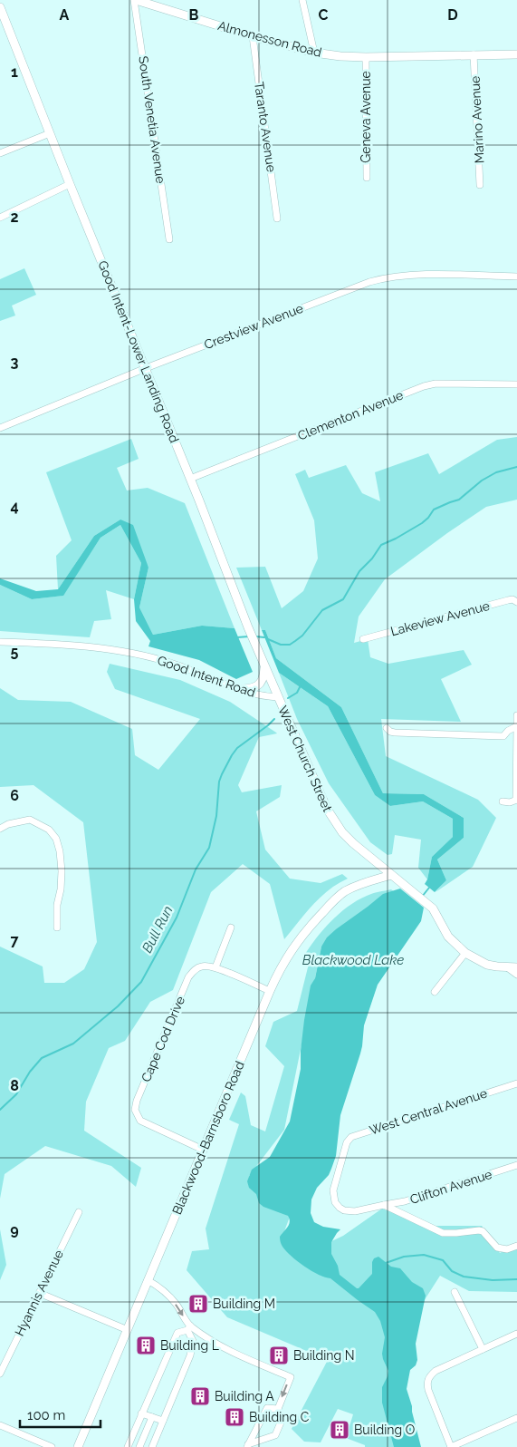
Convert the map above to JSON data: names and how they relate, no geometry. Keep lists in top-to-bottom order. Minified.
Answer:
{"streets":{"main road":["Almonesson Road","Good Intent-Lower Landing Road","West Church Street","Blackwood-Barnsboro Road"],"street":["Geneva Avenue","South Venetia Avenue","Marino Avenue","Taranto Avenue","Crestview Avenue","Clementon Avenue","Lakeview Avenue","Good Intent Road","Cape Cod Drive","West Central Avenue","Clifton Avenue","Hyannis Avenue"]},"crossings":[["Almonesson Road","Geneva Avenue"],["Almonesson Road","South Venetia Avenue"],["Almonesson Road","Marino Avenue"],["Almonesson Road","Taranto Avenue"],["Crestview Avenue","Good Intent-Lower Landing Road"],["Good Intent-Lower Landing Road","Clementon Avenue"],["Good Intent-Lower Landing Road","Good Intent Road"],["Good Intent-Lower Landing Road","West Church Street"],["Good Intent Road","West Church Street"],["West Church Street","Blackwood-Barnsboro Road"],["Cape Cod Drive","Blackwood-Barnsboro Road"],["West Central Avenue","Clifton Avenue"]],"water":["Bull Run","Blackwood Lake"],"places":{"building":["Building M","Building L","Building N","Building A","Building C","Building O"]},"scale_bar":"100 m","grid":{"columns":["A","B","C","D"],"rows":["1","2","3","4","5","6","7","8","9"]}}
